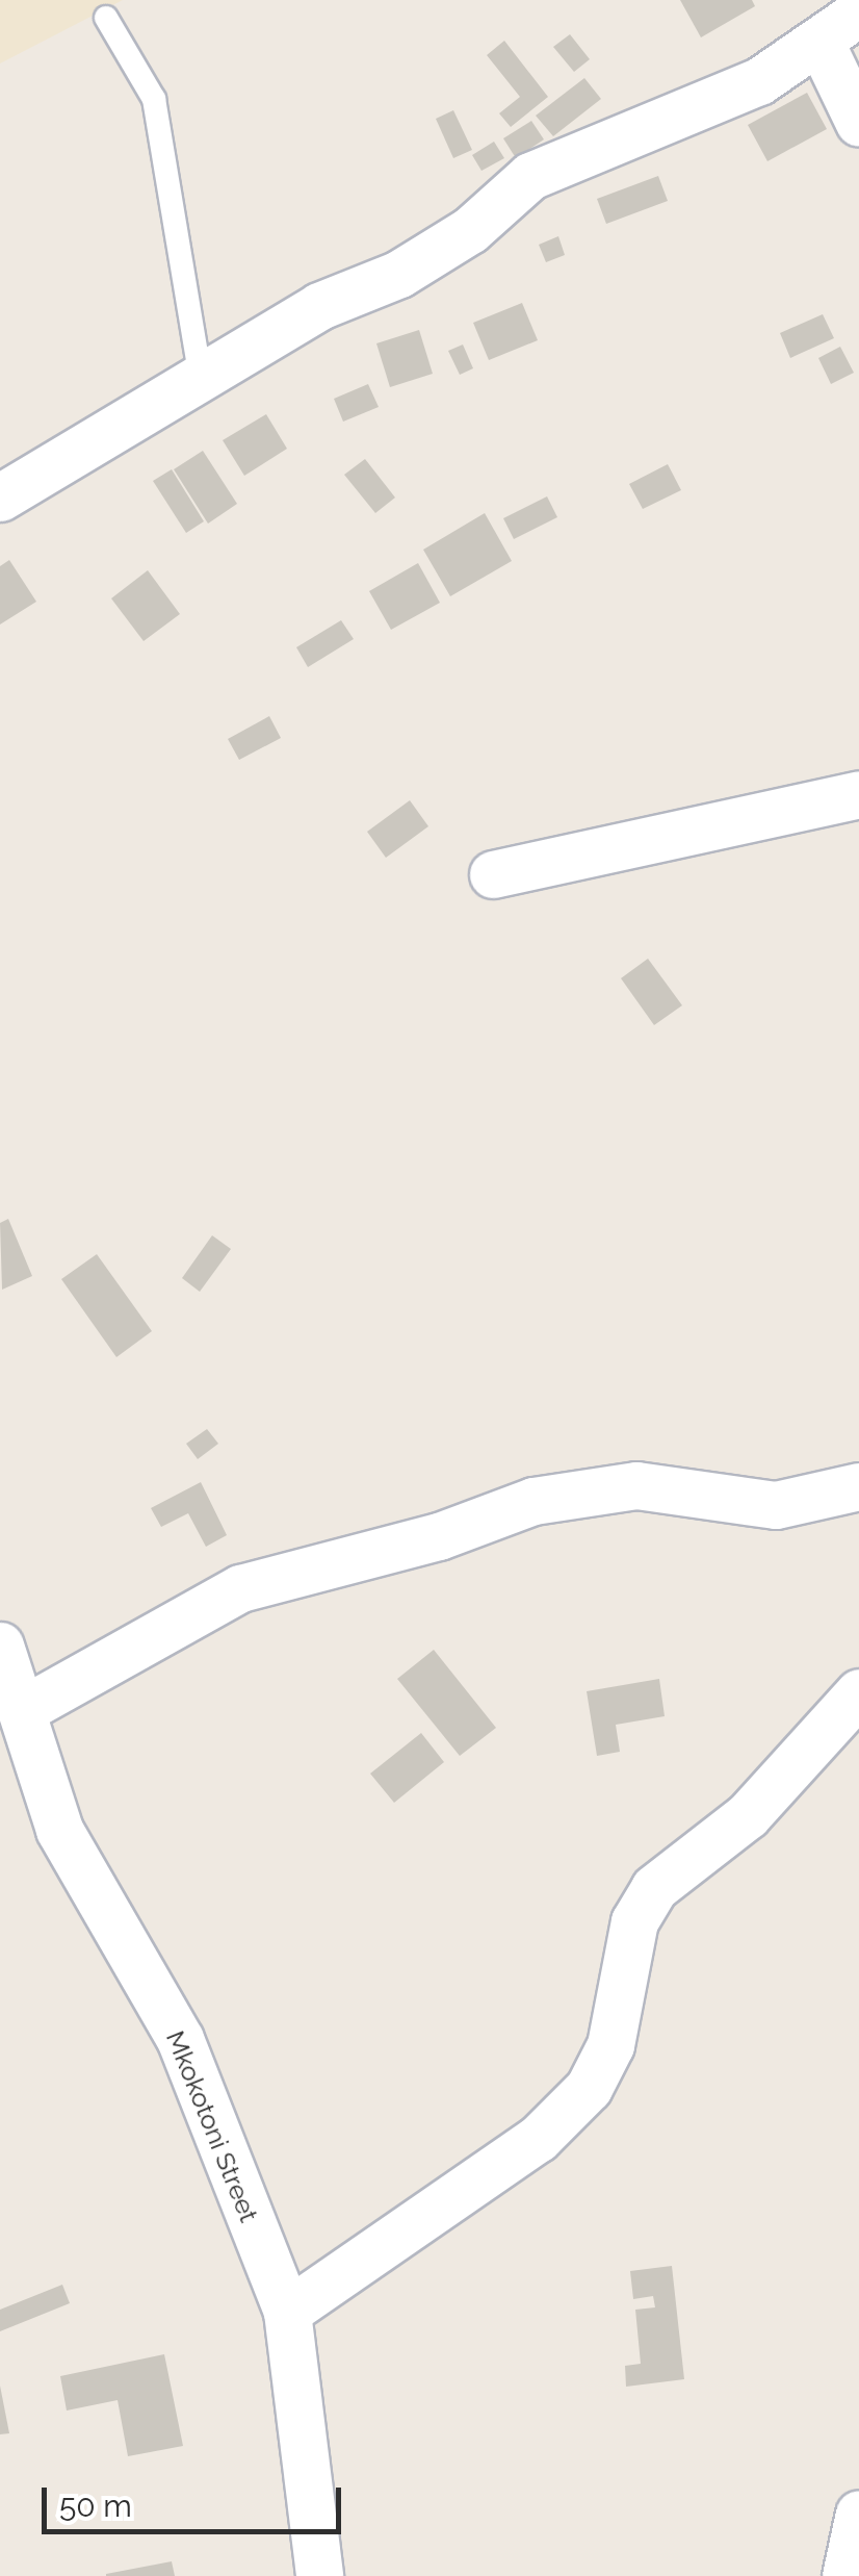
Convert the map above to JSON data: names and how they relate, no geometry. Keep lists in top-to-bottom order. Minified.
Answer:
{"streets":{"street":["Mkokotoni Street"]},"scale_bar":"50 m"}
